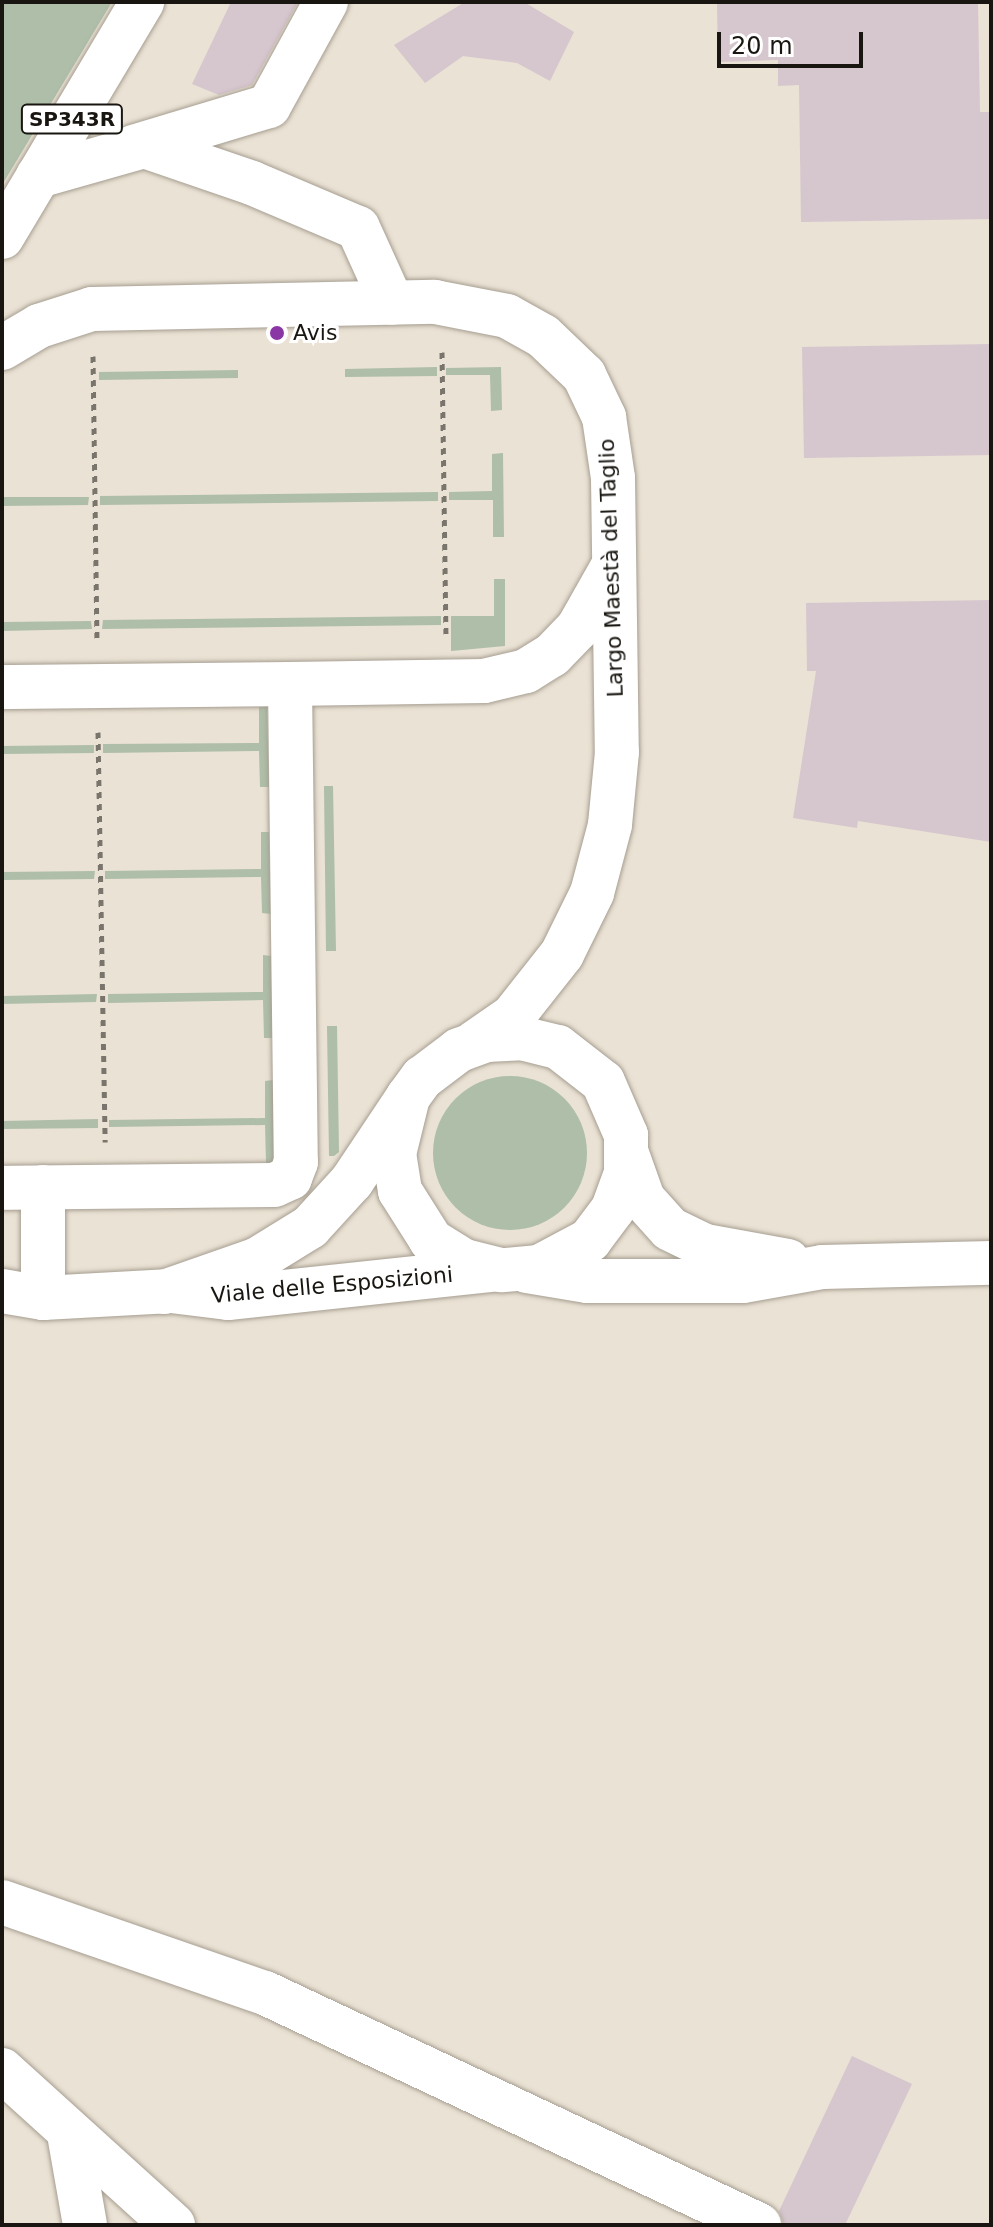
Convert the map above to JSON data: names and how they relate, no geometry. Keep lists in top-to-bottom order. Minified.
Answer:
{"streets":{"main road":["SP343R","Largo Maestà del Taglio","Viale delle Esposizioni"]},"crossings":[["Largo Maestà del Taglio","Viale delle Esposizioni"]],"places":["Avis"],"scale_bar":"20 m"}
